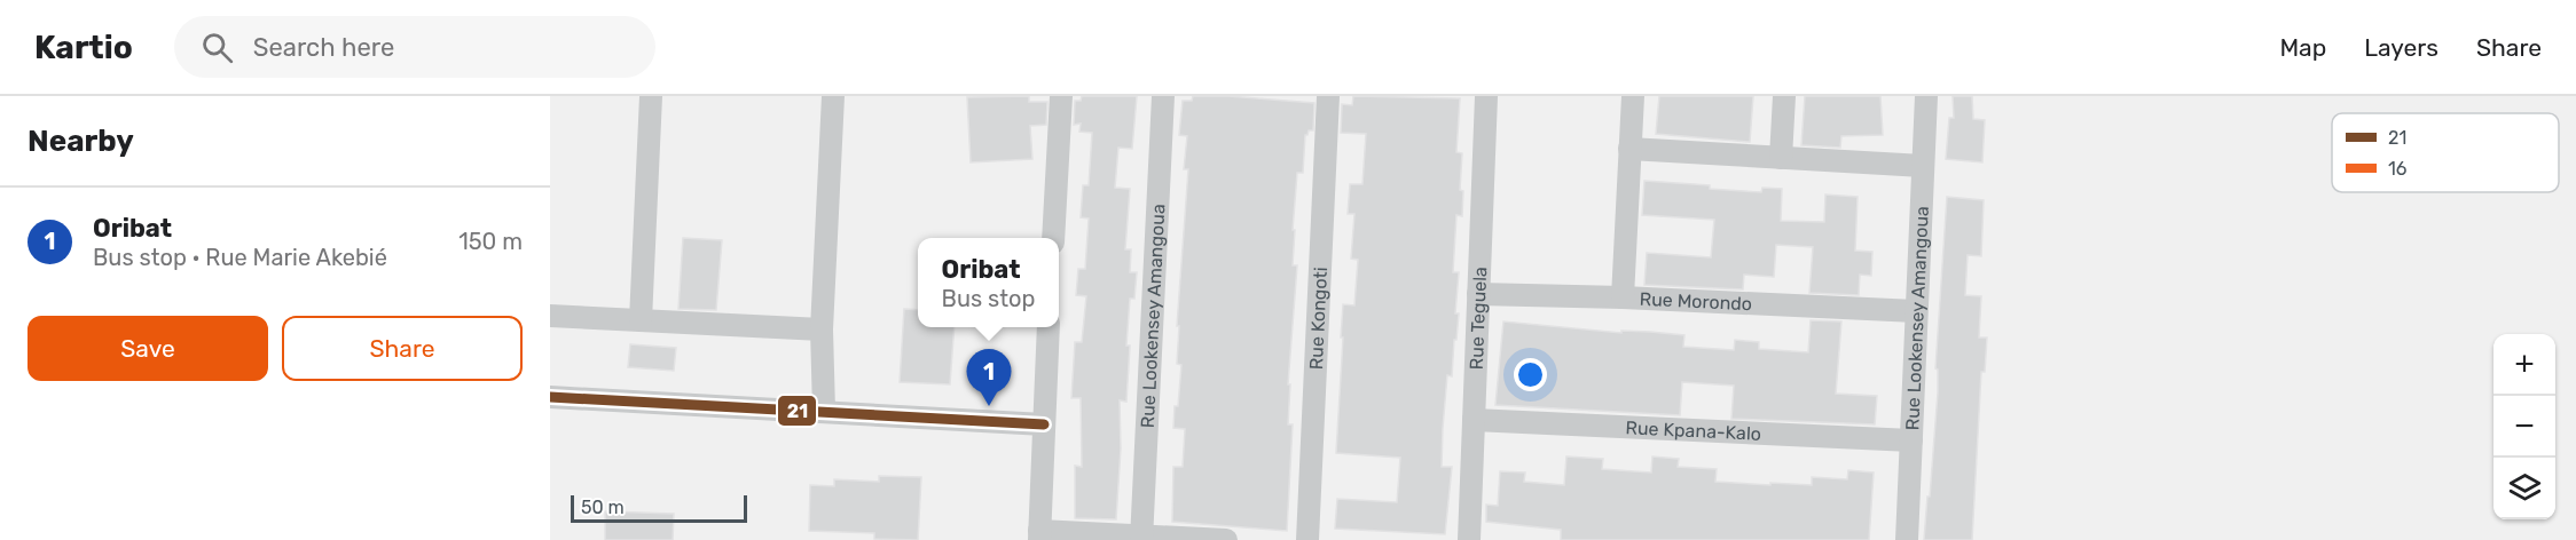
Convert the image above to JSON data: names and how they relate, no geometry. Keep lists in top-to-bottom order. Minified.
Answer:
{"streets":{"street":["Rue Morondo","Rue Lookensey Amangoua","Rue Kongoti","Rue Teguela","Rue Kpana-Kalo"]},"crossings":[["Rue Morondo","Rue Lookensey Amangoua"],["Rue Morondo","Rue Teguela"],["Rue Lookensey Amangoua","Rue Kpana-Kalo"],["Rue Teguela","Rue Kpana-Kalo"]],"lines":["transit line 21"],"legend":["21","16"],"scale_bar":"50 m","page":{"header":"Kartio","search":"Search here","nav":["Map","Layers","Share"],"heading":"Nearby","list":[{"mark":"1","name":"Oribat","note":"Bus stop · Rue Marie Akebié","value":"150 m"}],"popup":["Oribat","Bus stop"],"buttons":["Save","Share"],"map_buttons":["+","−"],"pins":"1","scale":"50 m"}}
